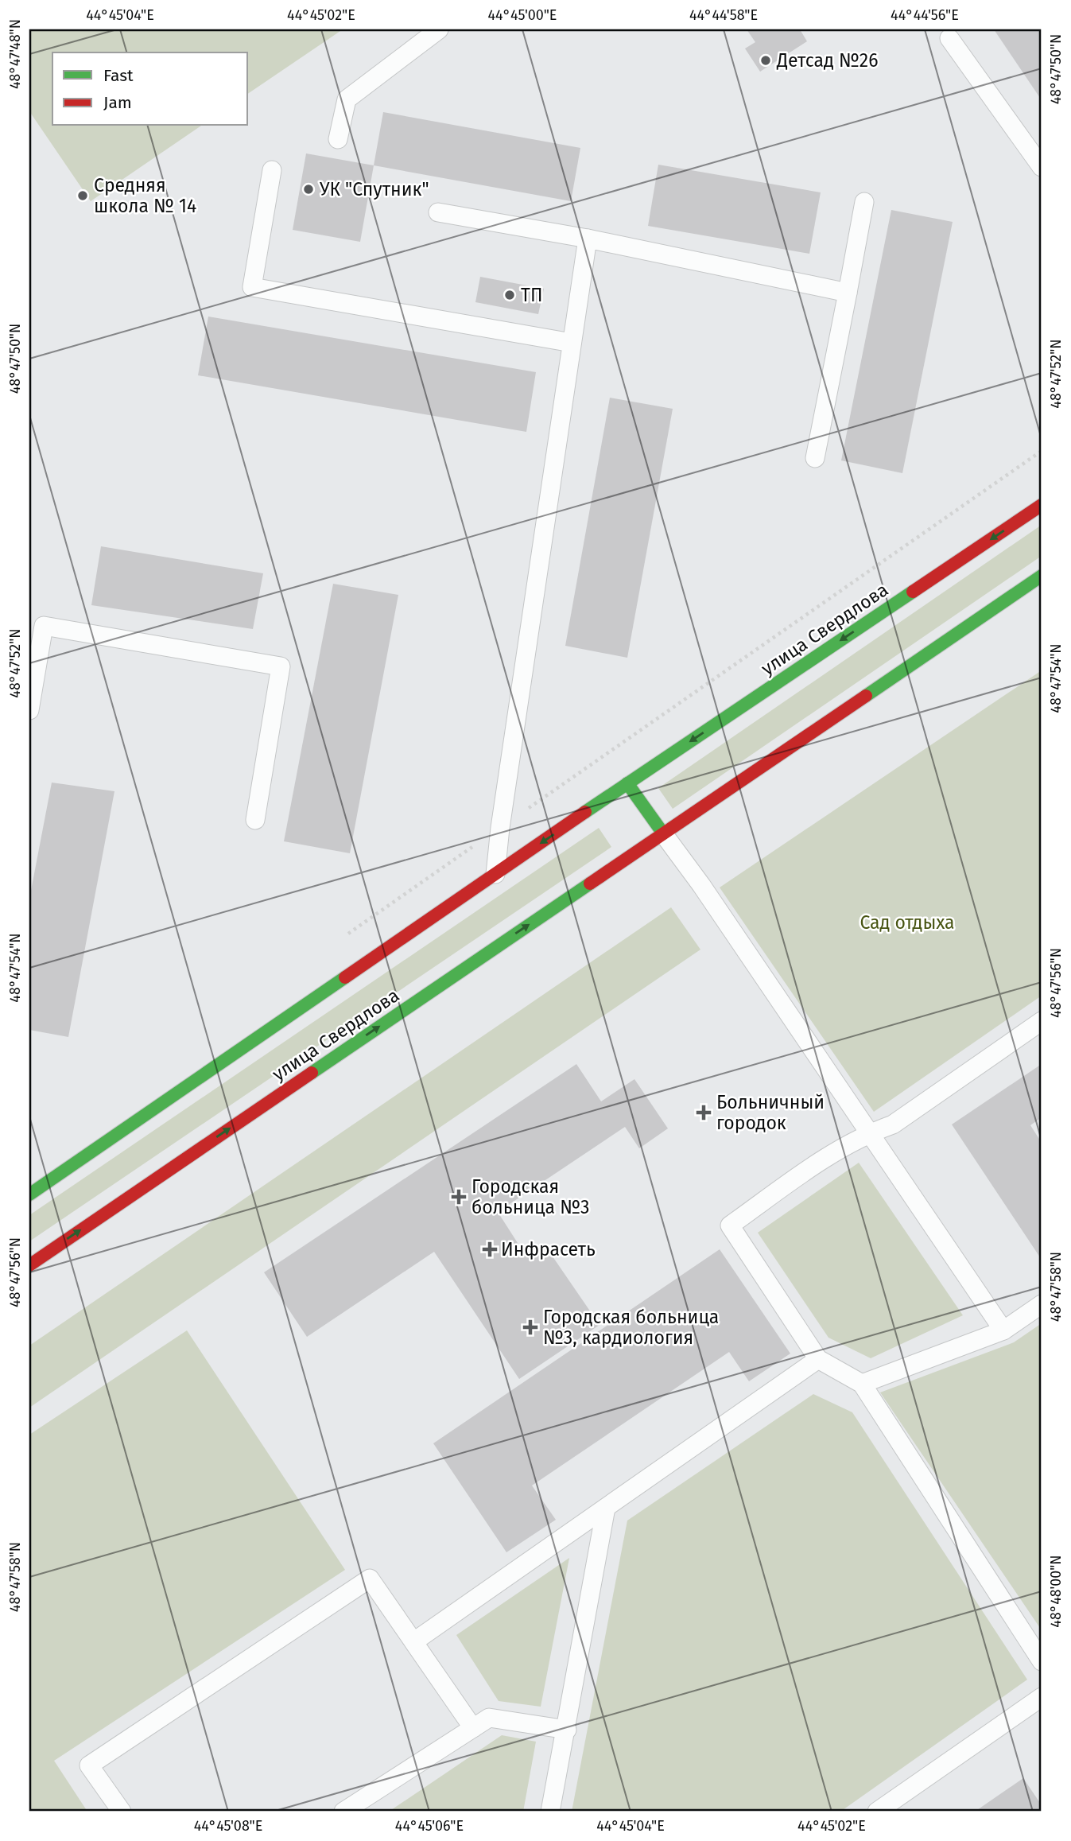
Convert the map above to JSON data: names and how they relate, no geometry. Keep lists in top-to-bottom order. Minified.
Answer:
{"streets":{"street":["улица Свердлова"]},"parks":["Сад отдыха"],"places":{"other":["Детсад №26","УК \"Спутник\"","Средняя школа № 14","ТП"],"health":["Больничный городок","Городская больница №3","Инфрасеть","Городская больница №3, кардиология"]},"legend":["Fast","Jam"],"coordinates":["44°45'04\"E","44°45'02\"E","44°45'00\"E","44°44'58\"E","44°44'56\"E","48°47'48\"N","48°47'50\"N","48°47'52\"N","48°47'54\"N","48°47'56\"N","48°47'58\"N","48°48'00\"N","44°45'08\"E","44°45'06\"E"]}
